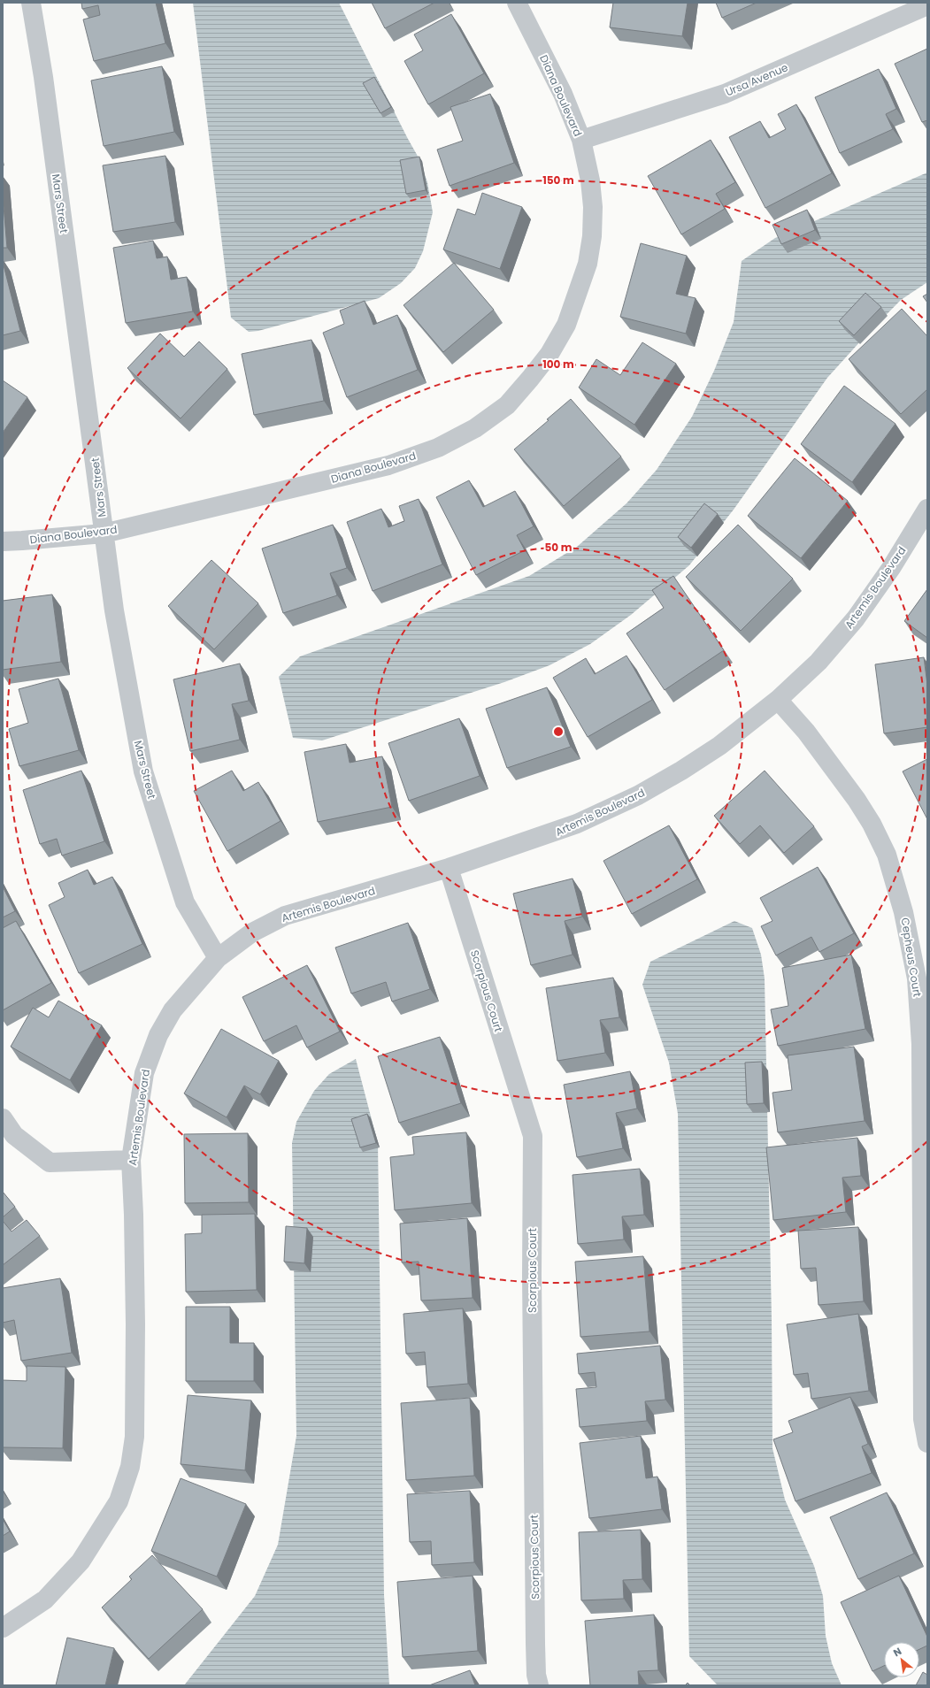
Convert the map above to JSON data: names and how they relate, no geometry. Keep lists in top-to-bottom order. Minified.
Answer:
{"streets":{"street":["Ursa Avenue","Diana Boulevard","Mars Street","Artemis Boulevard","Cepheus Court","Scorpious Court"]},"crossings":[["Ursa Avenue","Diana Boulevard"],["Diana Boulevard","Mars Street"],["Mars Street","Artemis Boulevard"],["Artemis Boulevard","Cepheus Court"],["Artemis Boulevard","Scorpious Court"]],"north":"top left","rings":["150 m","100 m","50 m"]}
